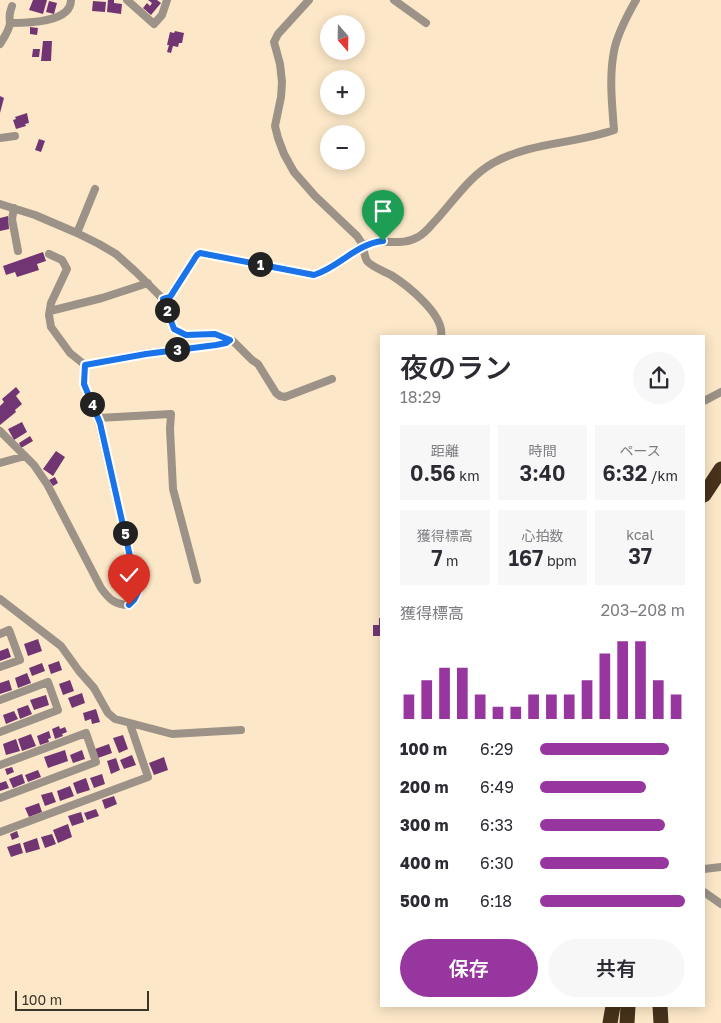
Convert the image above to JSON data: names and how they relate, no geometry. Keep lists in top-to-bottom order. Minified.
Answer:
{"scale_bar":"100 m","north":"bottom","page":{"map_buttons":["+","−"],"pins":["1","2","3","4","5"],"heading":["夜のラン","18:29"],"stats":[["距離","0.56 km"],["時間","3:40"],["ペース","6:32 /km"],["獲得標高","7 m"],["心拍数","167 bpm"],["kcal","37"]],"chart":["獲得標高","203–208 m"],"list":[{"name":"100 m","note":"6:29"},{"name":"200 m","note":"6:49"},{"name":"300 m","note":"6:33"},{"name":"400 m","note":"6:30"},{"name":"500 m","note":"6:18"}],"buttons":["保存","共有"],"scale":"100 m"}}
